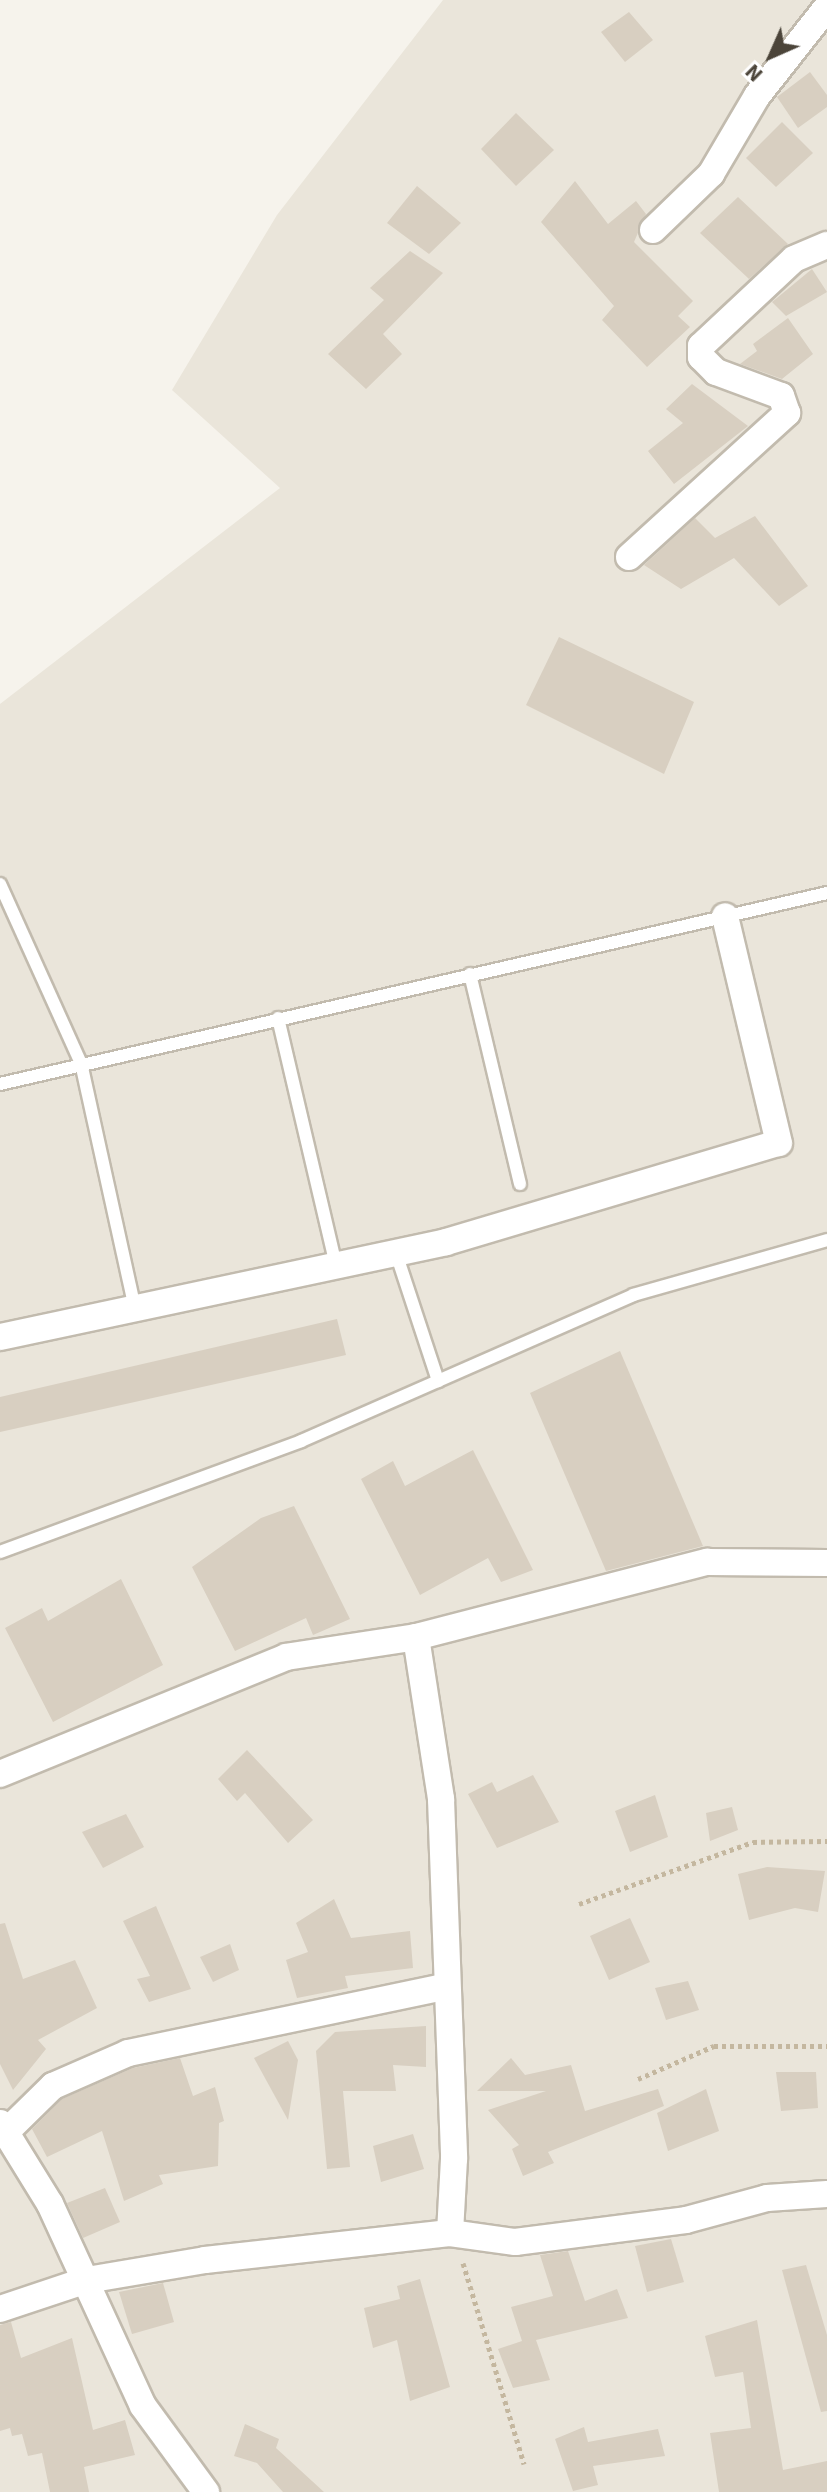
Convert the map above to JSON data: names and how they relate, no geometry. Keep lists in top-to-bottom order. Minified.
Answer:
{"north":"bottom left"}
